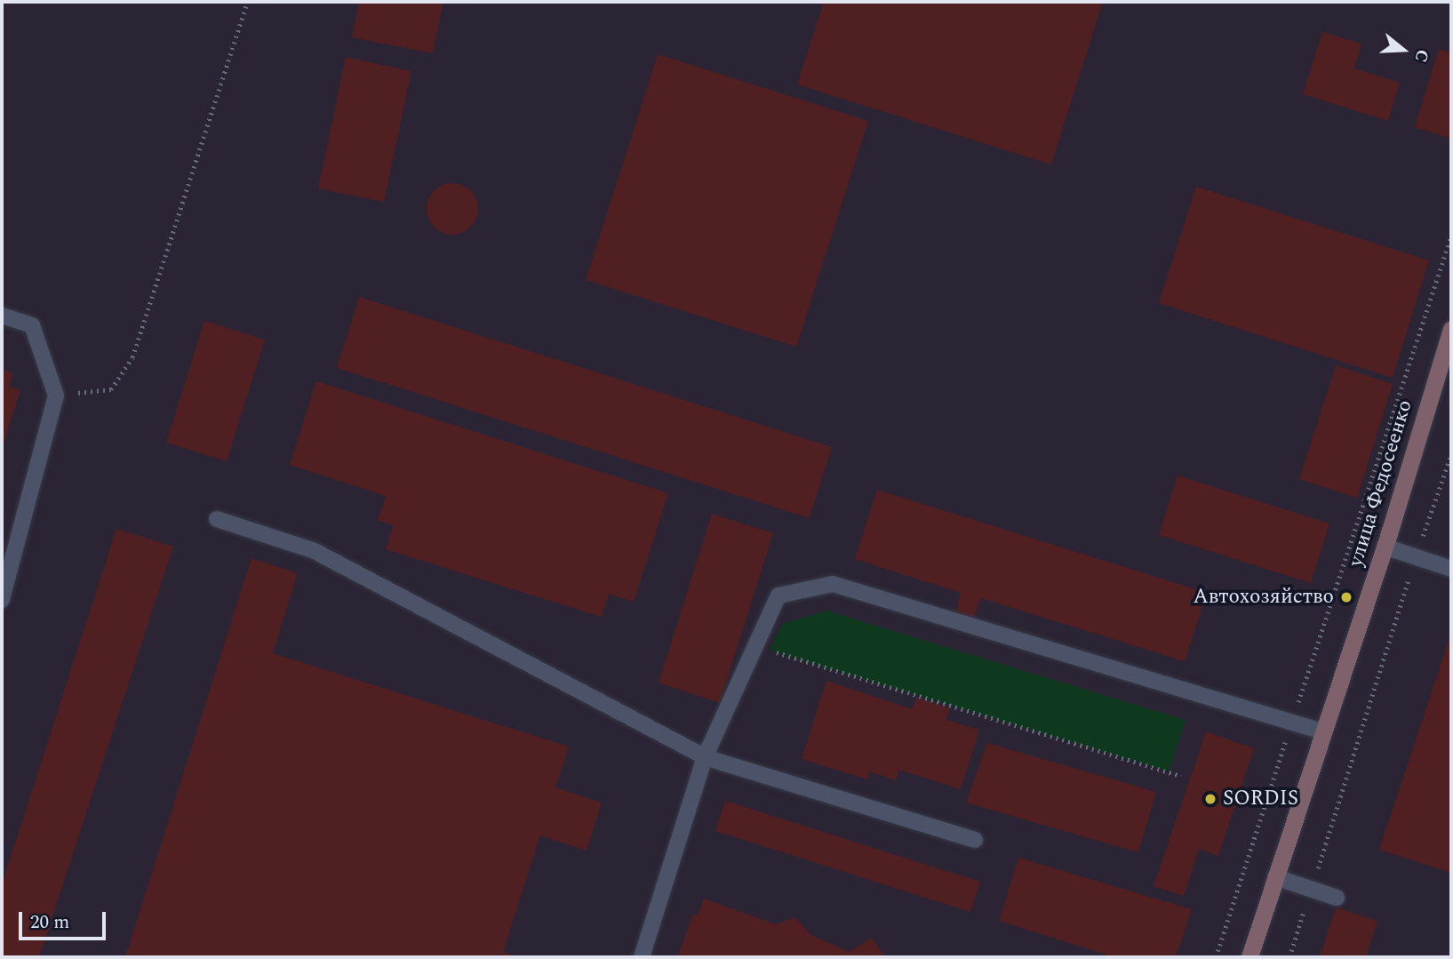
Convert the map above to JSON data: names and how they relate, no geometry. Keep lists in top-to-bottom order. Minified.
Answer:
{"streets":{"main road":["улица Федосеенко"]},"places":["Автохозяйство","SORDIS"],"scale_bar":"20 m","north":"right"}
